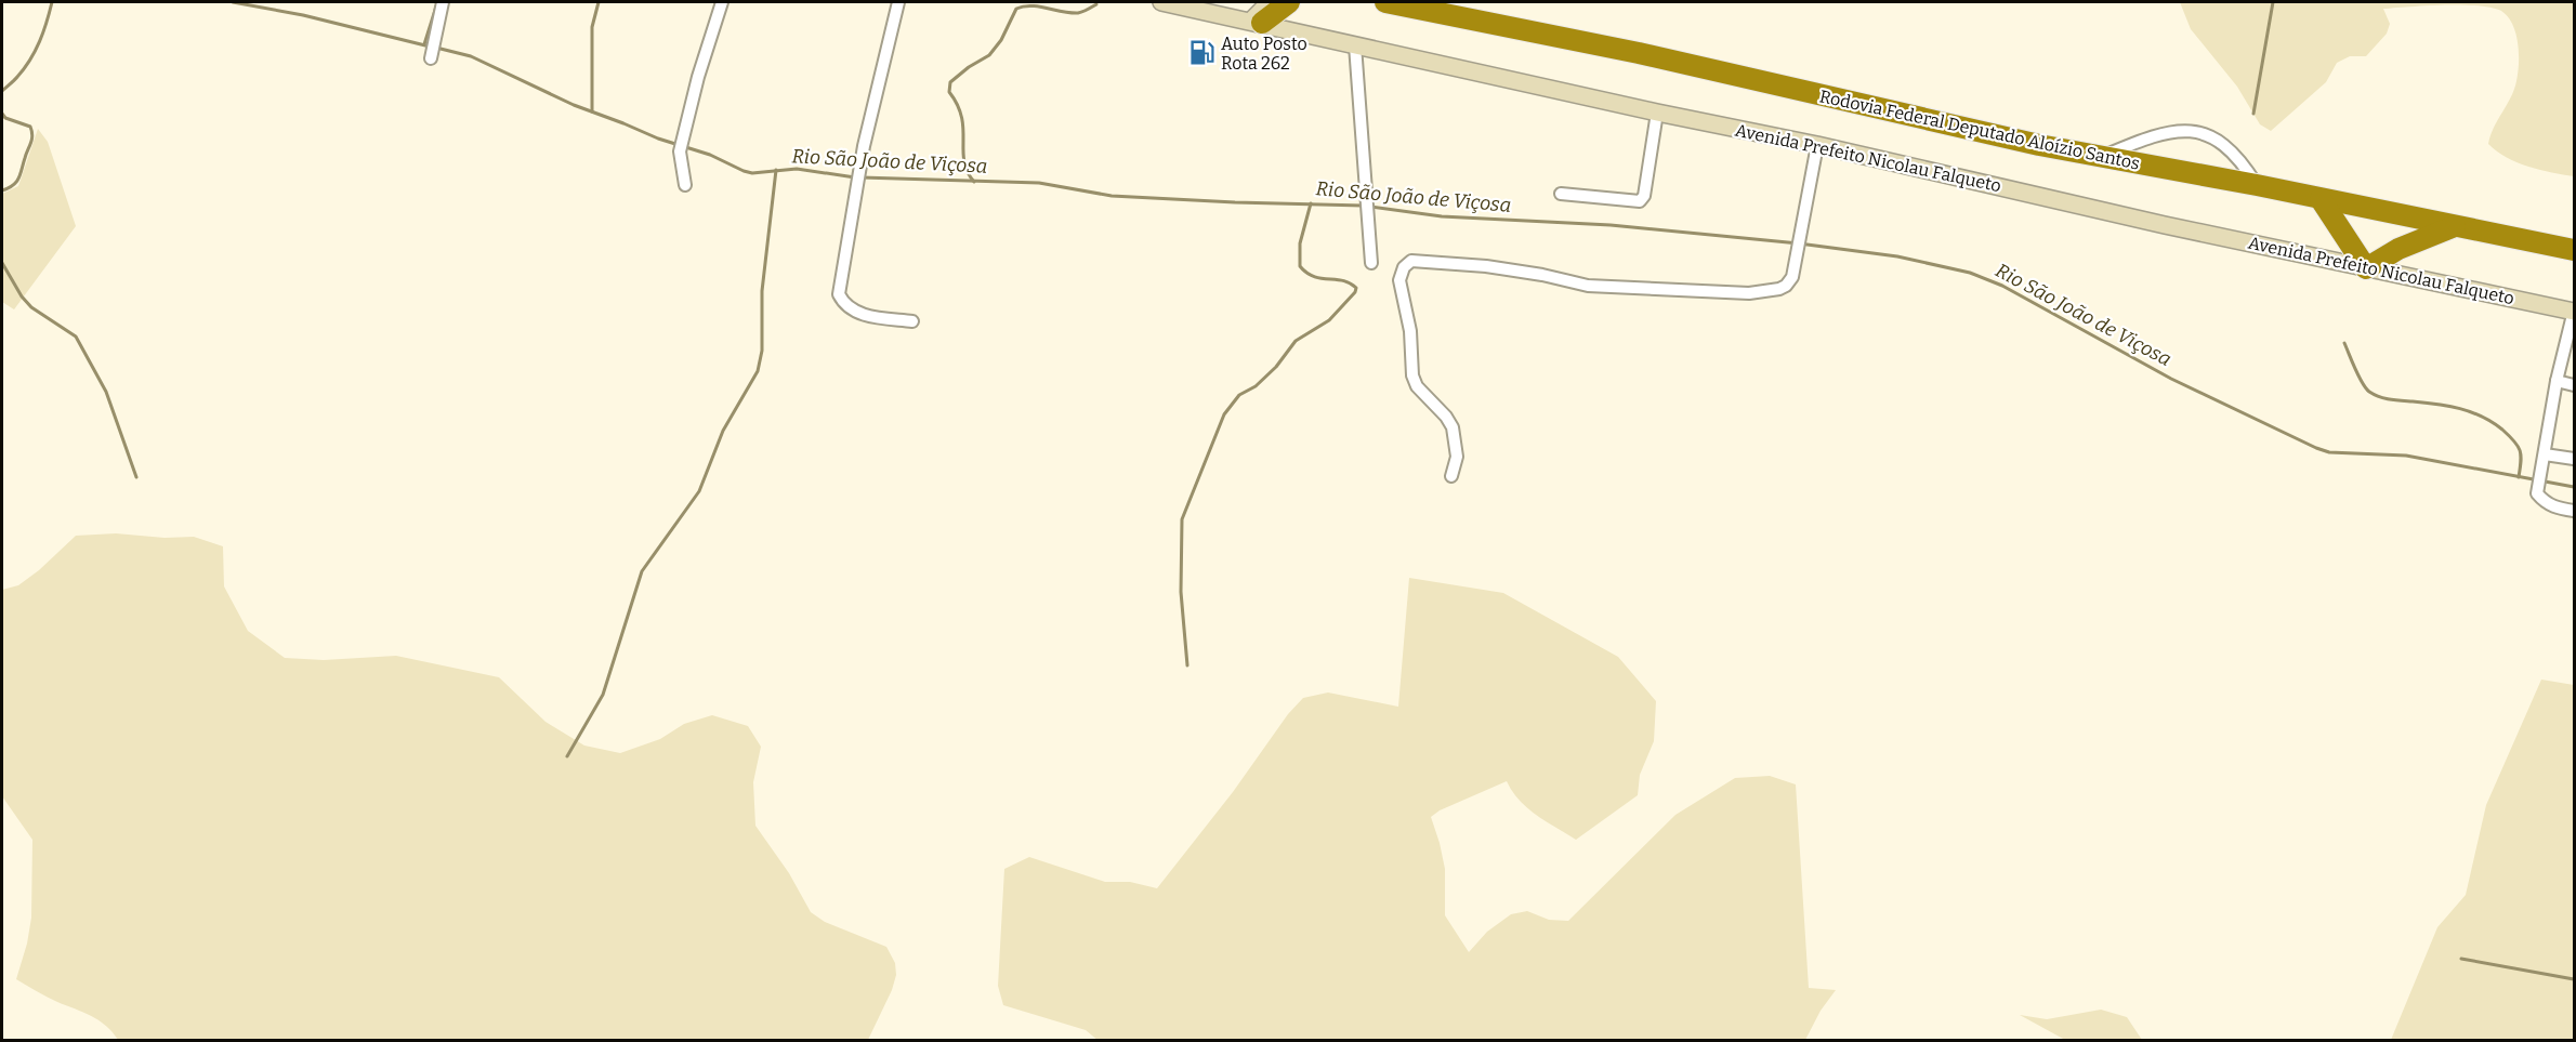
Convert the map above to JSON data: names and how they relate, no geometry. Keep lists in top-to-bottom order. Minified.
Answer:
{"streets":{"highway":["Rodovia Federal Deputado Aloízio Santos"],"street":["Avenida Prefeito Nicolau Falqueto"]},"water":["Rio São João de Viçosa"],"places":{"fuel station":["Auto Posto Rota 262"]}}
